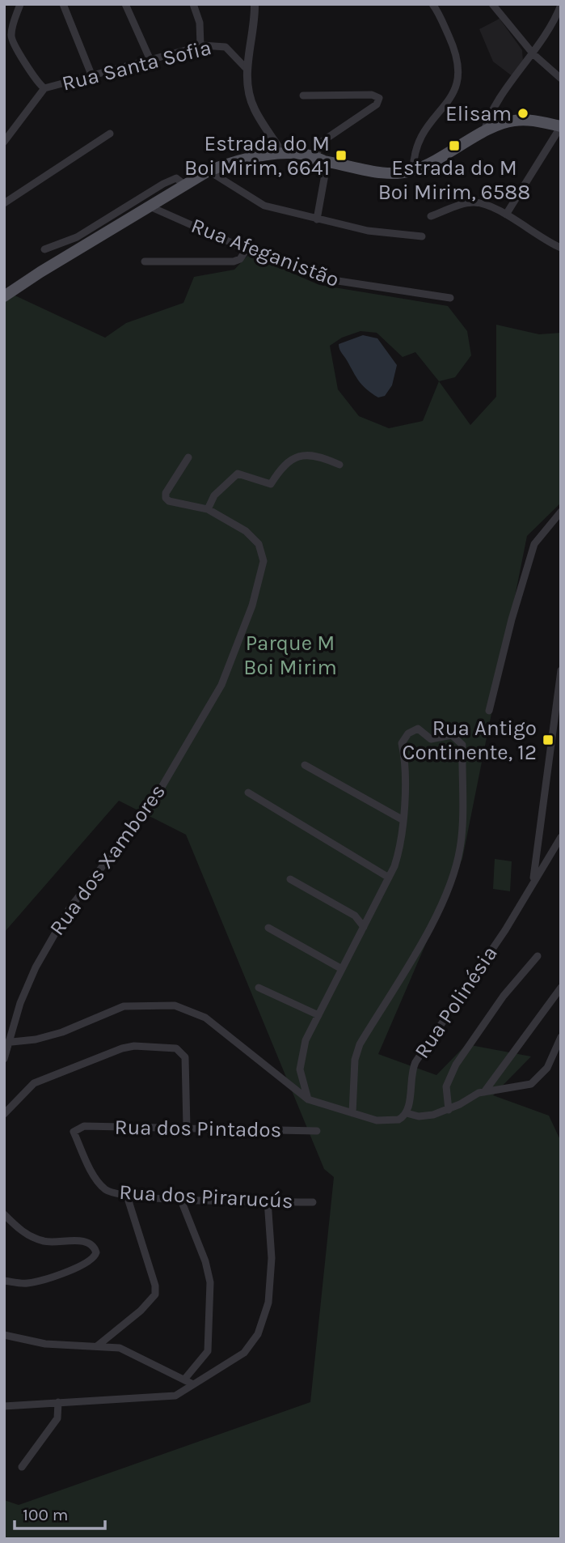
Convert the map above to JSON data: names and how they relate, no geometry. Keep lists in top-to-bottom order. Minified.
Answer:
{"streets":{"street":["Rua Santa Sofia","Rua Afeganistão","Rua dos Xambores","Rua Polinésia","Rua dos Pintados","Rua dos Pirarucús"]},"crossings":[["Rua dos Pintados","Rua dos Pirarucús"]],"parks":["Parque M Boi Mirim"],"places":{"other":["Elisam"],"transit":["Estrada do M Boi Mirim, 6588","Estrada do M Boi Mirim, 6641","Rua Antigo Continente, 12"]},"scale_bar":"100 m"}
